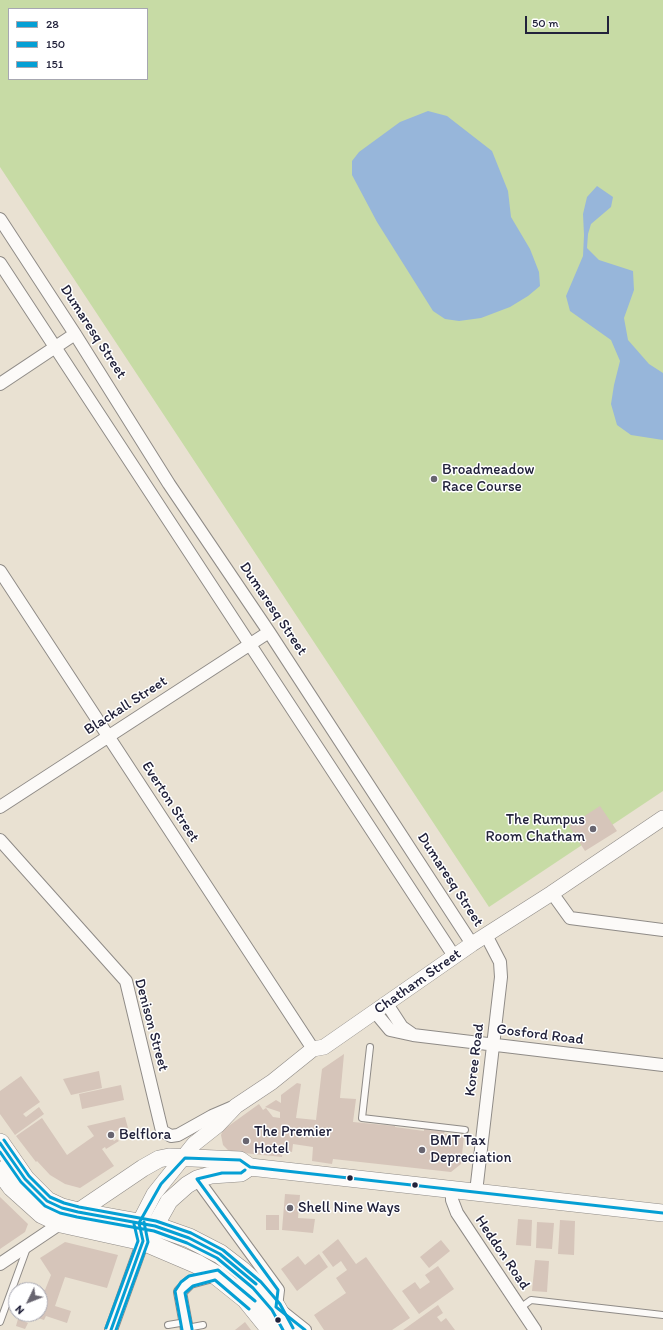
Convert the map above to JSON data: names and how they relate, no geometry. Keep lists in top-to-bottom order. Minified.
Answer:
{"streets":{"street":["Dumaresq Street","Blackall Street","Everton Street","Chatham Street","Denison Street","Gosford Road","Koree Road","Heddon Road"]},"crossings":[["Dumaresq Street","Blackall Street"],["Dumaresq Street","Chatham Street"],["Blackall Street","Everton Street"],["Everton Street","Chatham Street"],["Chatham Street","Denison Street"],["Chatham Street","Gosford Road"],["Chatham Street","Koree Road"],["Gosford Road","Koree Road"]],"places":["Broadmeadow Race Course","The Rumpus Room Chatham","Belflora","The Premier Hotel","BMT Tax Depreciation","Shell Nine Ways"],"lines":["transit line 151","transit line 28","transit line 150"],"legend":["28","150","151"],"scale_bar":"50 m","north":"bottom left"}
